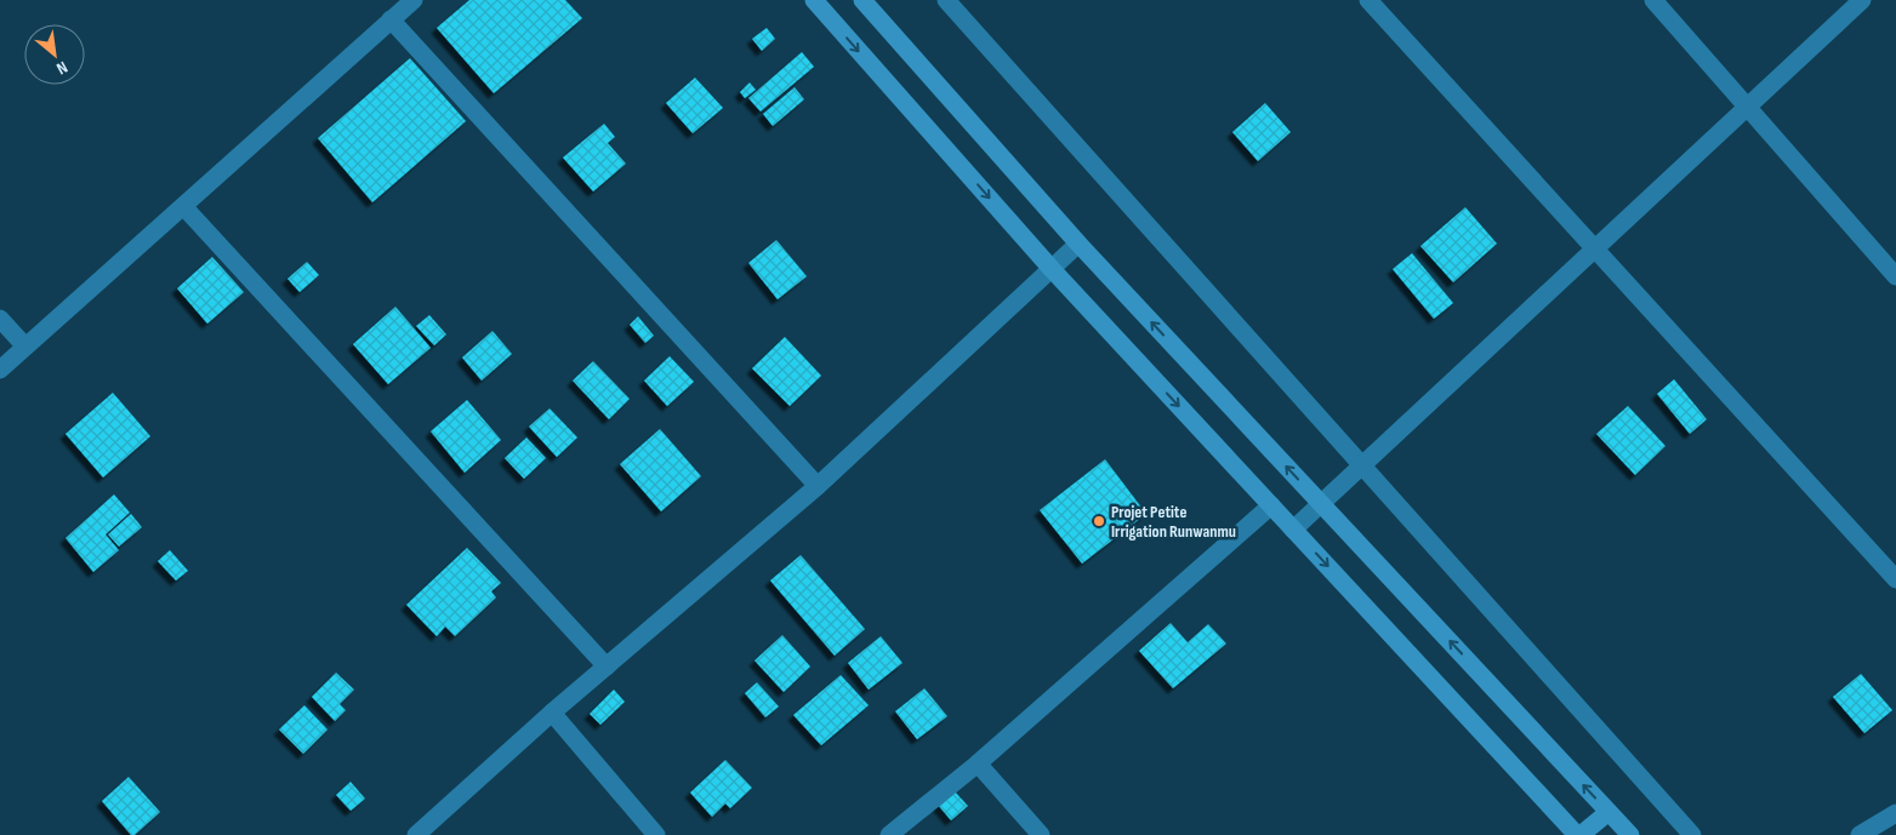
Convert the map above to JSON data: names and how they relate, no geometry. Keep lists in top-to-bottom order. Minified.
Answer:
{"places":["Projet Petite Irrigation Runwanmu"],"north":"bottom right"}
